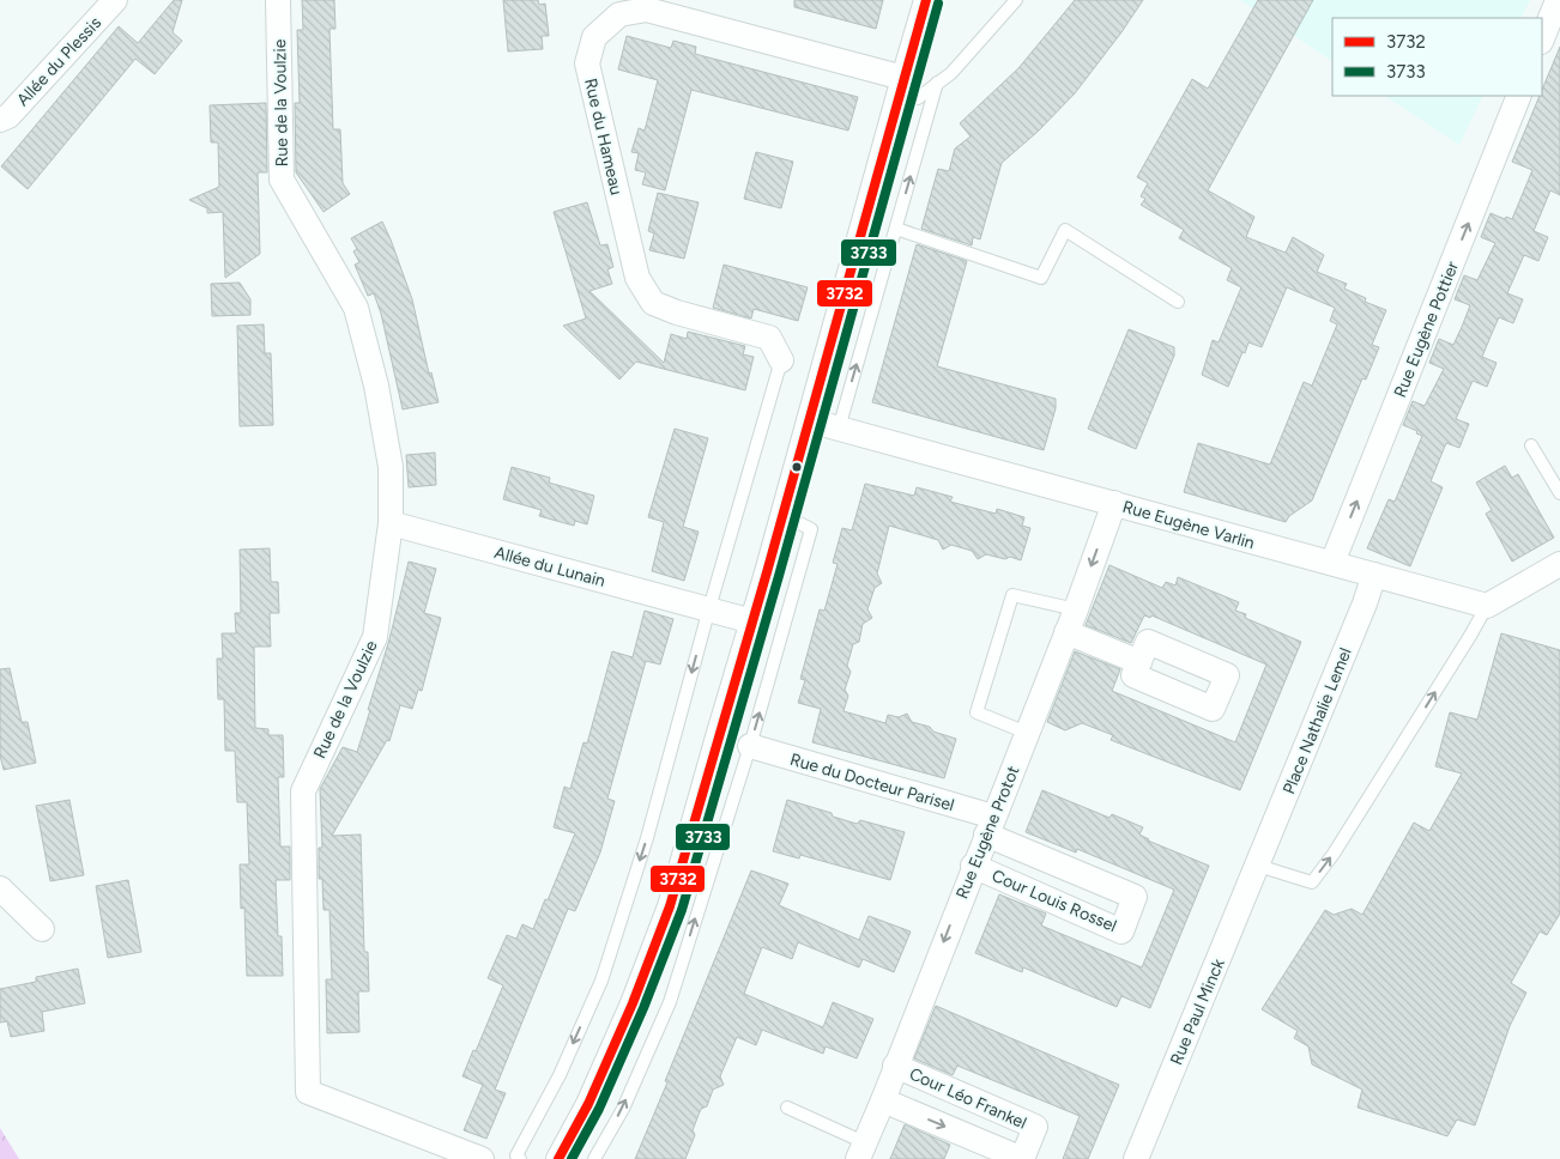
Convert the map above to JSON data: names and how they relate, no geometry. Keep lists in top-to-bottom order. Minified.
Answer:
{"streets":{"street":["Allée du Plessis","Rue de la Voulzie","Rue du Hameau","Rue Eugène Pottier","Rue Eugène Varlin","Allée du Lunain","Place Nathalie Lemel","Rue du Docteur Parisel","Rue Eugène Protot","Cour Louis Rossel","Rue Paul Minck","Cour Léo Frankel"]},"crossings":[["Rue de la Voulzie","Allée du Lunain"],["Rue Eugène Pottier","Rue Eugène Varlin"],["Rue Eugène Varlin","Place Nathalie Lemel"],["Rue Eugène Varlin","Rue Eugène Protot"],["Place Nathalie Lemel","Rue Paul Minck"],["Rue du Docteur Parisel","Rue Eugène Protot"],["Rue du Docteur Parisel","Cour Louis Rossel"],["Rue Eugène Protot","Cour Louis Rossel"],["Rue Eugène Protot","Cour Léo Frankel"]],"one_way":["Rue Eugène Pottier","Rue Eugène Protot"],"lines":["transit line 3732","transit line 3733"],"legend":["3732","3733"]}
